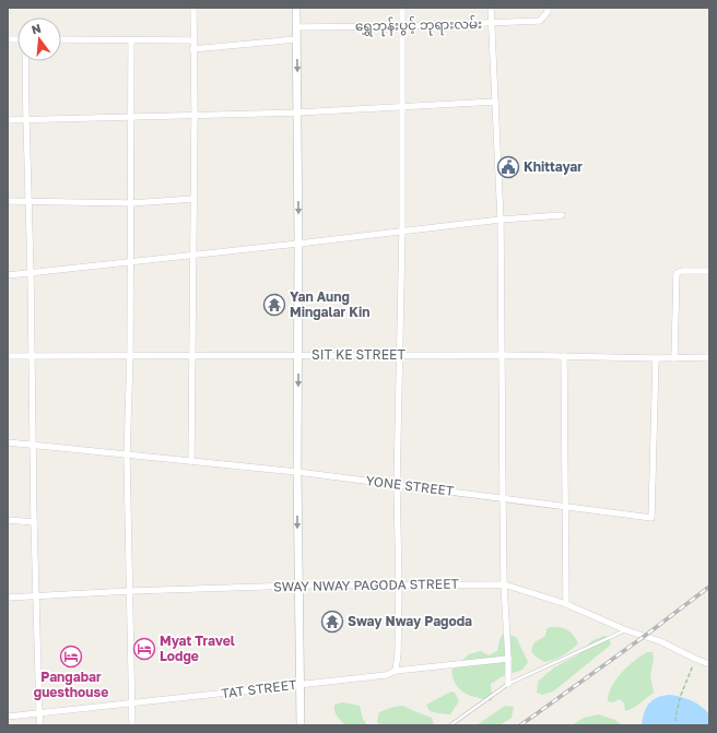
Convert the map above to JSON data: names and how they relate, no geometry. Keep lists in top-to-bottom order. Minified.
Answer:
{"streets":{"street":["ရွှေဘုန်းပွင့် ဘုရားလမ်း","SIT KE STREET","YONE STREET","SWAY NWAY PAGODA STREET","TAT STREET"]},"crossings":[["SIT KE STREET","YONE STREET"]],"places":{"public building":["Khittayar"],"temple":["Yan Aung Mingalar Kin","Sway Nway Pagoda"],"hotel":["Myat Travel Lodge","Pangabar guesthouse"]},"north":"top"}
